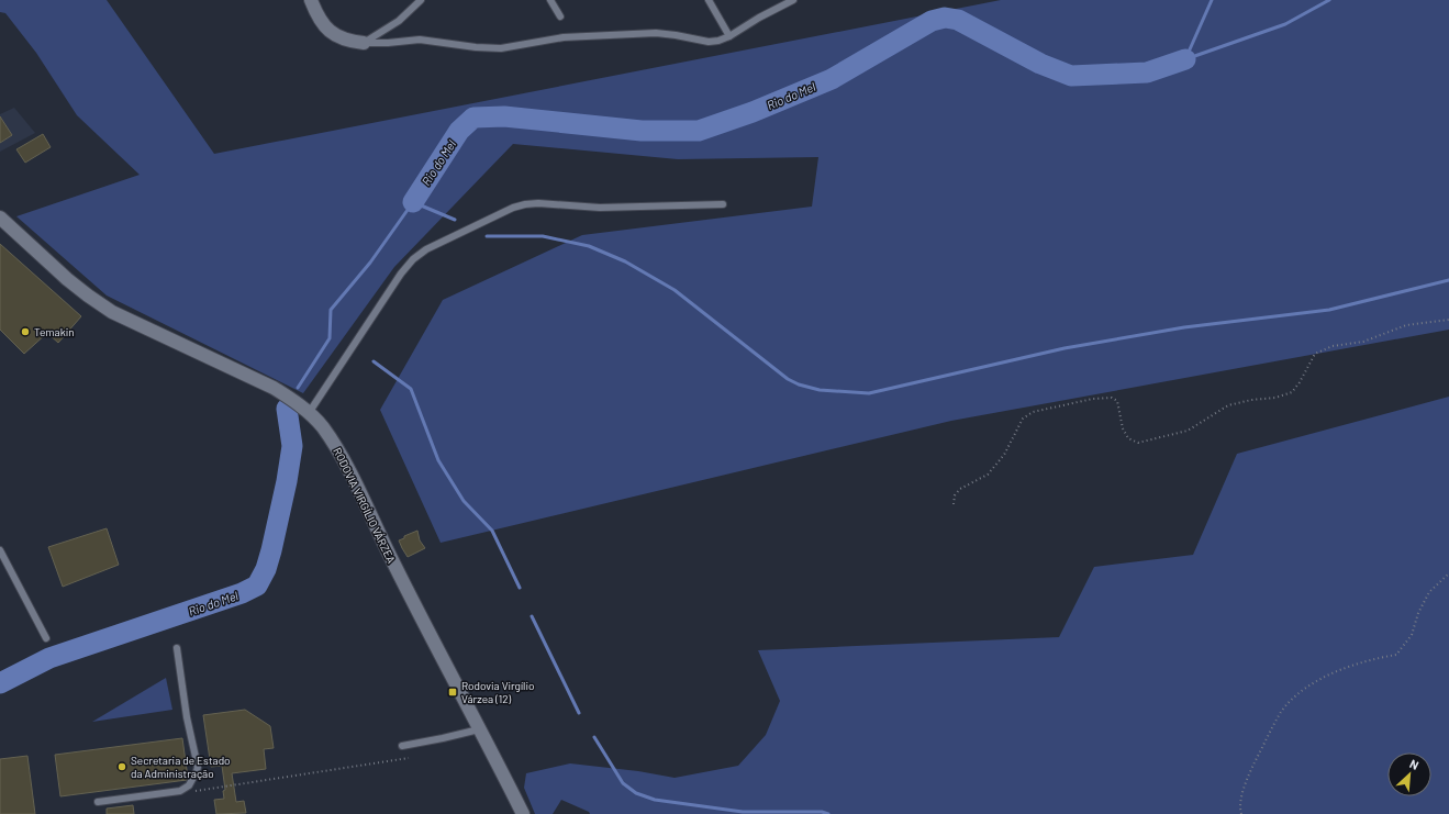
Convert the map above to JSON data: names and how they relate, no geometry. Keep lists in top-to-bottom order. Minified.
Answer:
{"streets":{"main road":["RODOVIA VIRGÍLIO VÁRZEA"]},"water":["Rio do Mel"],"places":{"other":["Temakin","Secretaria de Estado da Administração"],"transit":["Rodovia Virgílio Várzea (12)"]},"north":"top right"}
